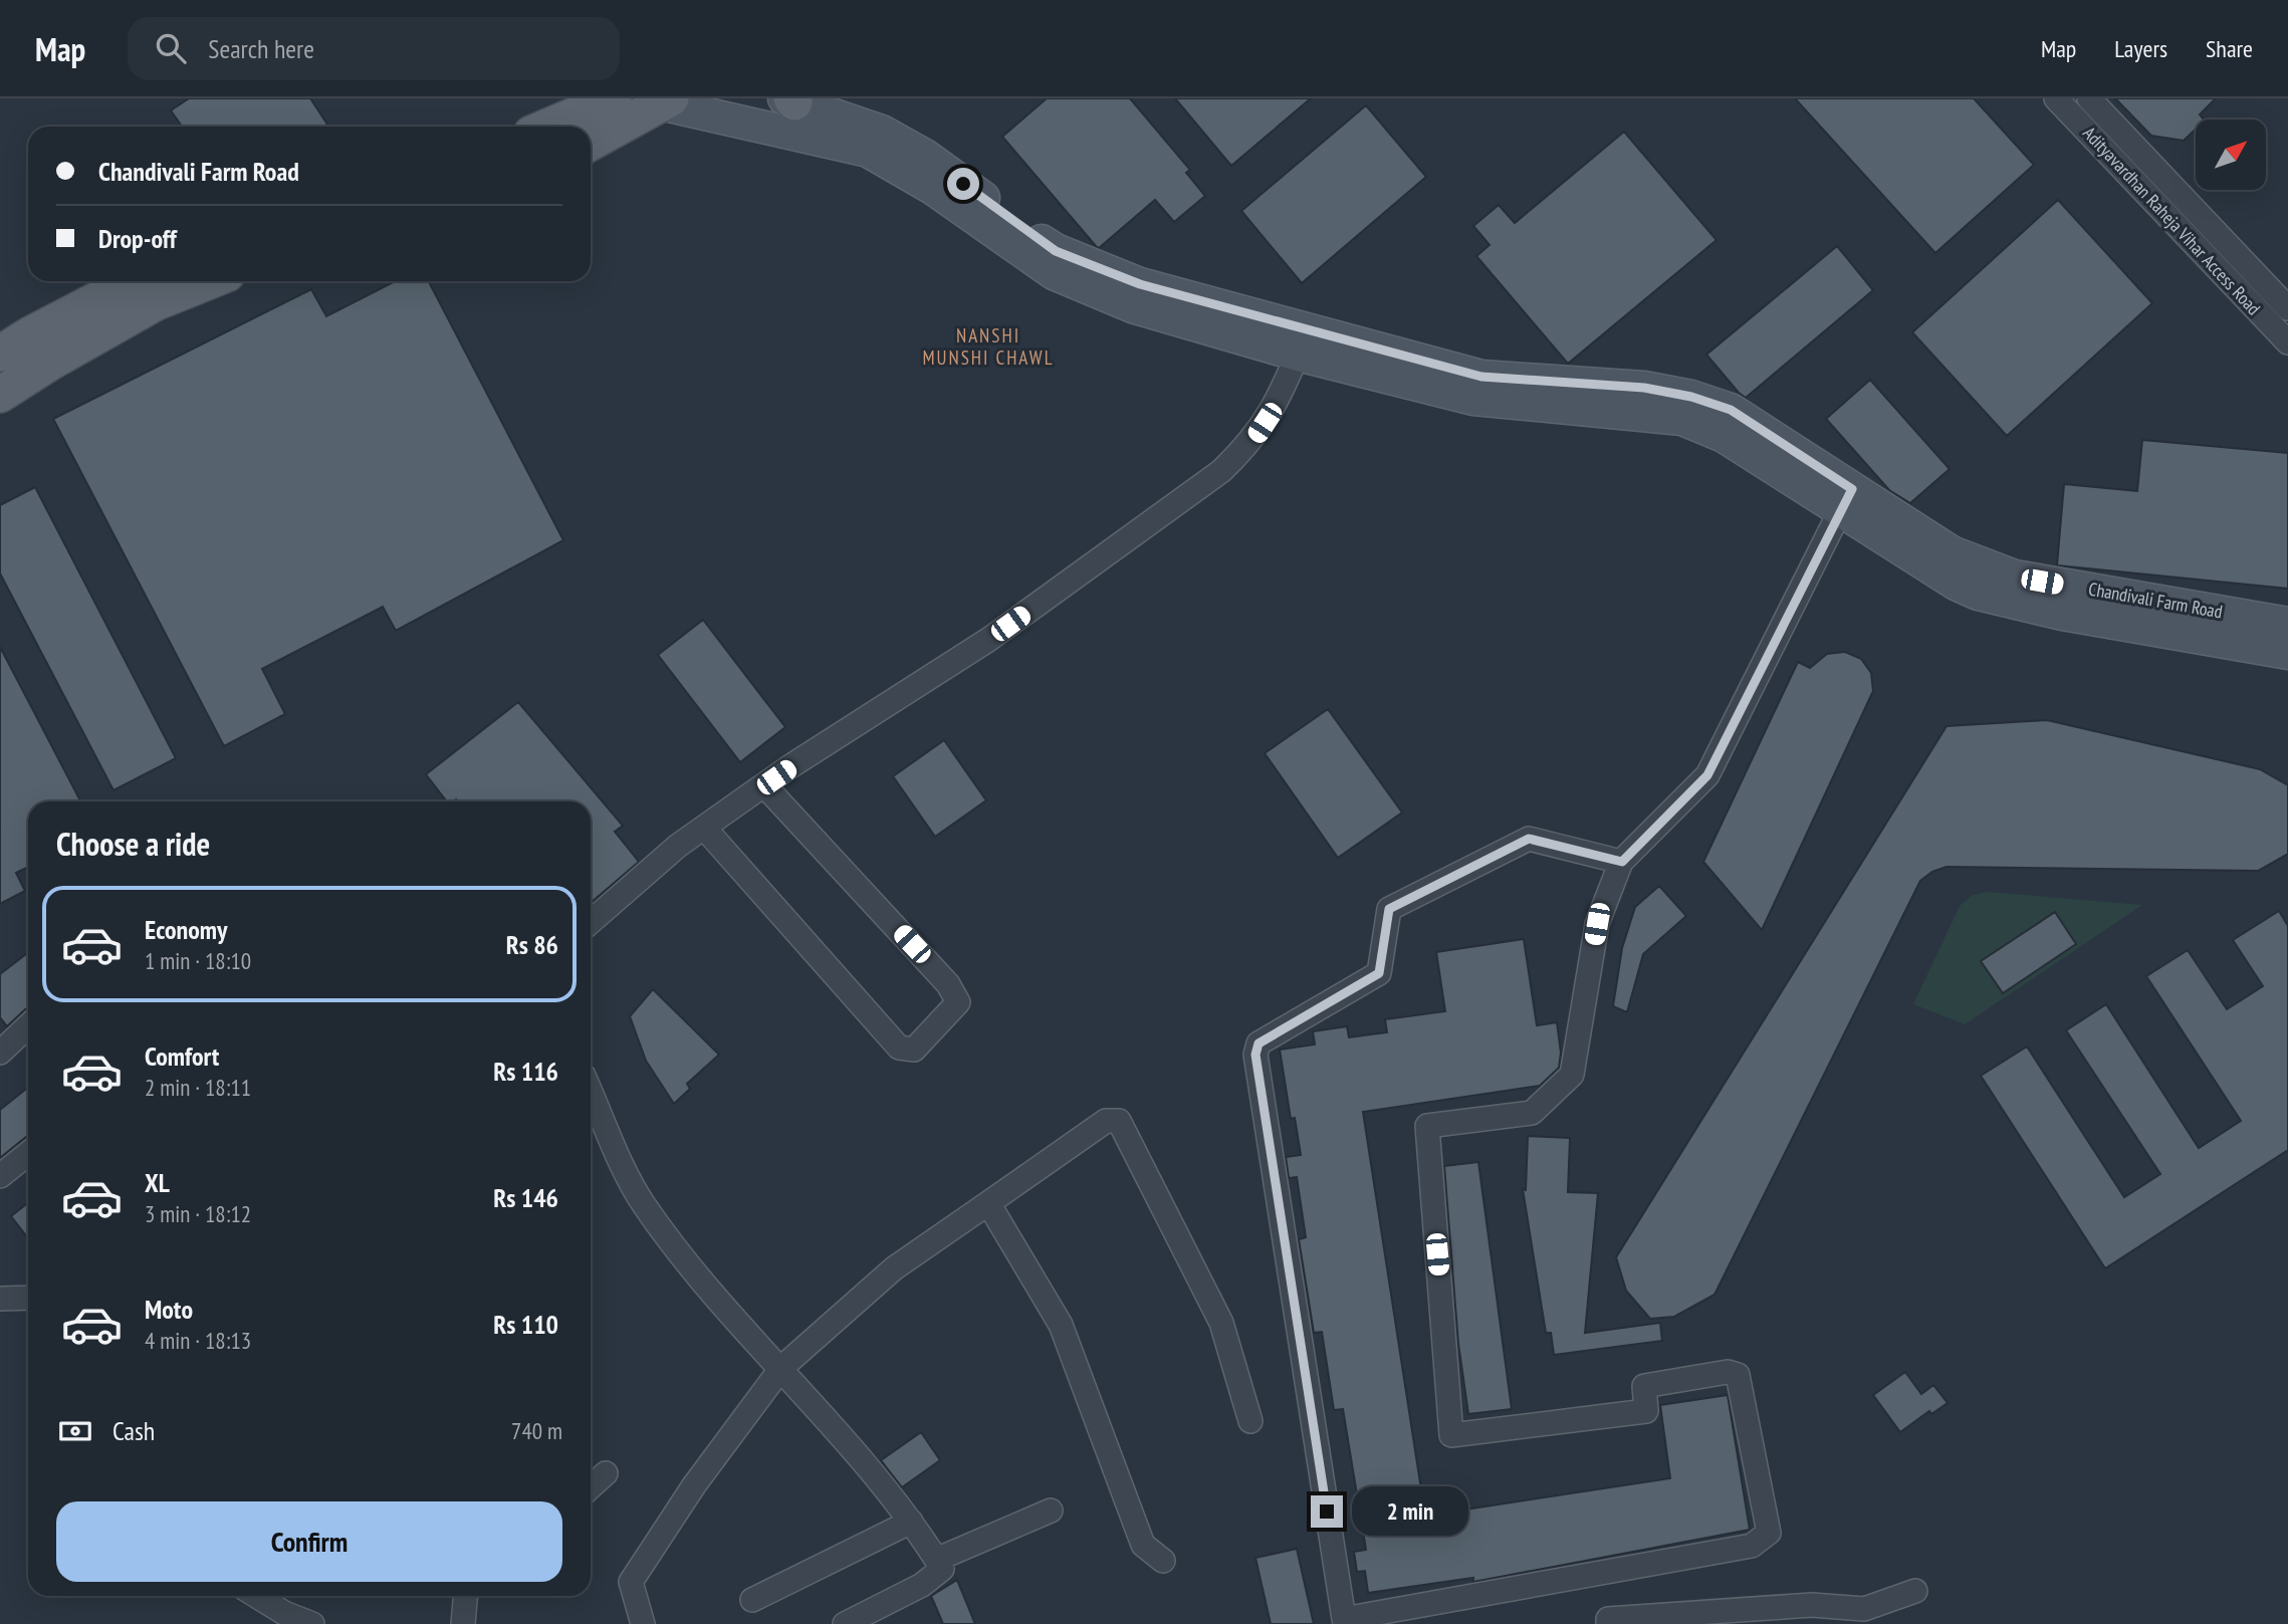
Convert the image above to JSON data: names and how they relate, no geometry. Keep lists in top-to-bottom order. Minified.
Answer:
{"streets":{"street":["Adityavardhan Raheja Vihar Access Road","Chandivali Farm Road"]},"districts":["NANSHI MUNSHI CHAWL"],"north":"top right","page":{"header":"Map","search":"Search here","nav":["Map","Layers","Share"],"banner":["Chandivali Farm Road","Drop-off"],"heading":"Choose a ride","list":[{"name":"Economy","note":"1 min · 18:10","value":"Rs 86"},{"name":"Comfort","note":"2 min · 18:11","value":"Rs 116"},{"name":"XL","note":"3 min · 18:12","value":"Rs 146"},{"name":"Moto","note":"4 min · 18:13","value":"Rs 110"}],"pay":["Cash","740 m"],"bubble":"2 min","buttons":"Confirm"}}
